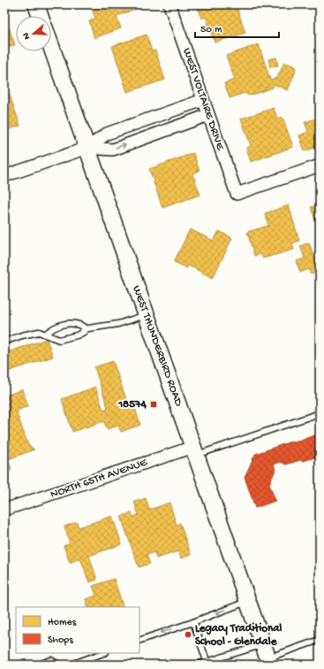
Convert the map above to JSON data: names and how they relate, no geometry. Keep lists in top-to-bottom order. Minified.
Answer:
{"streets":{"main road":["WEST THUNDERBIRD ROAD"],"street":["WEST VOLTAIRE DRIVE","NORTH 65TH AVENUE"]},"crossings":[["WEST THUNDERBIRD ROAD","NORTH 65TH AVENUE"]],"places":{"transit":["18574"],"other":["Legacy Traditional School - Glendale"]},"legend":["Homes","Shops"],"scale_bar":"50 m","north":"left"}
